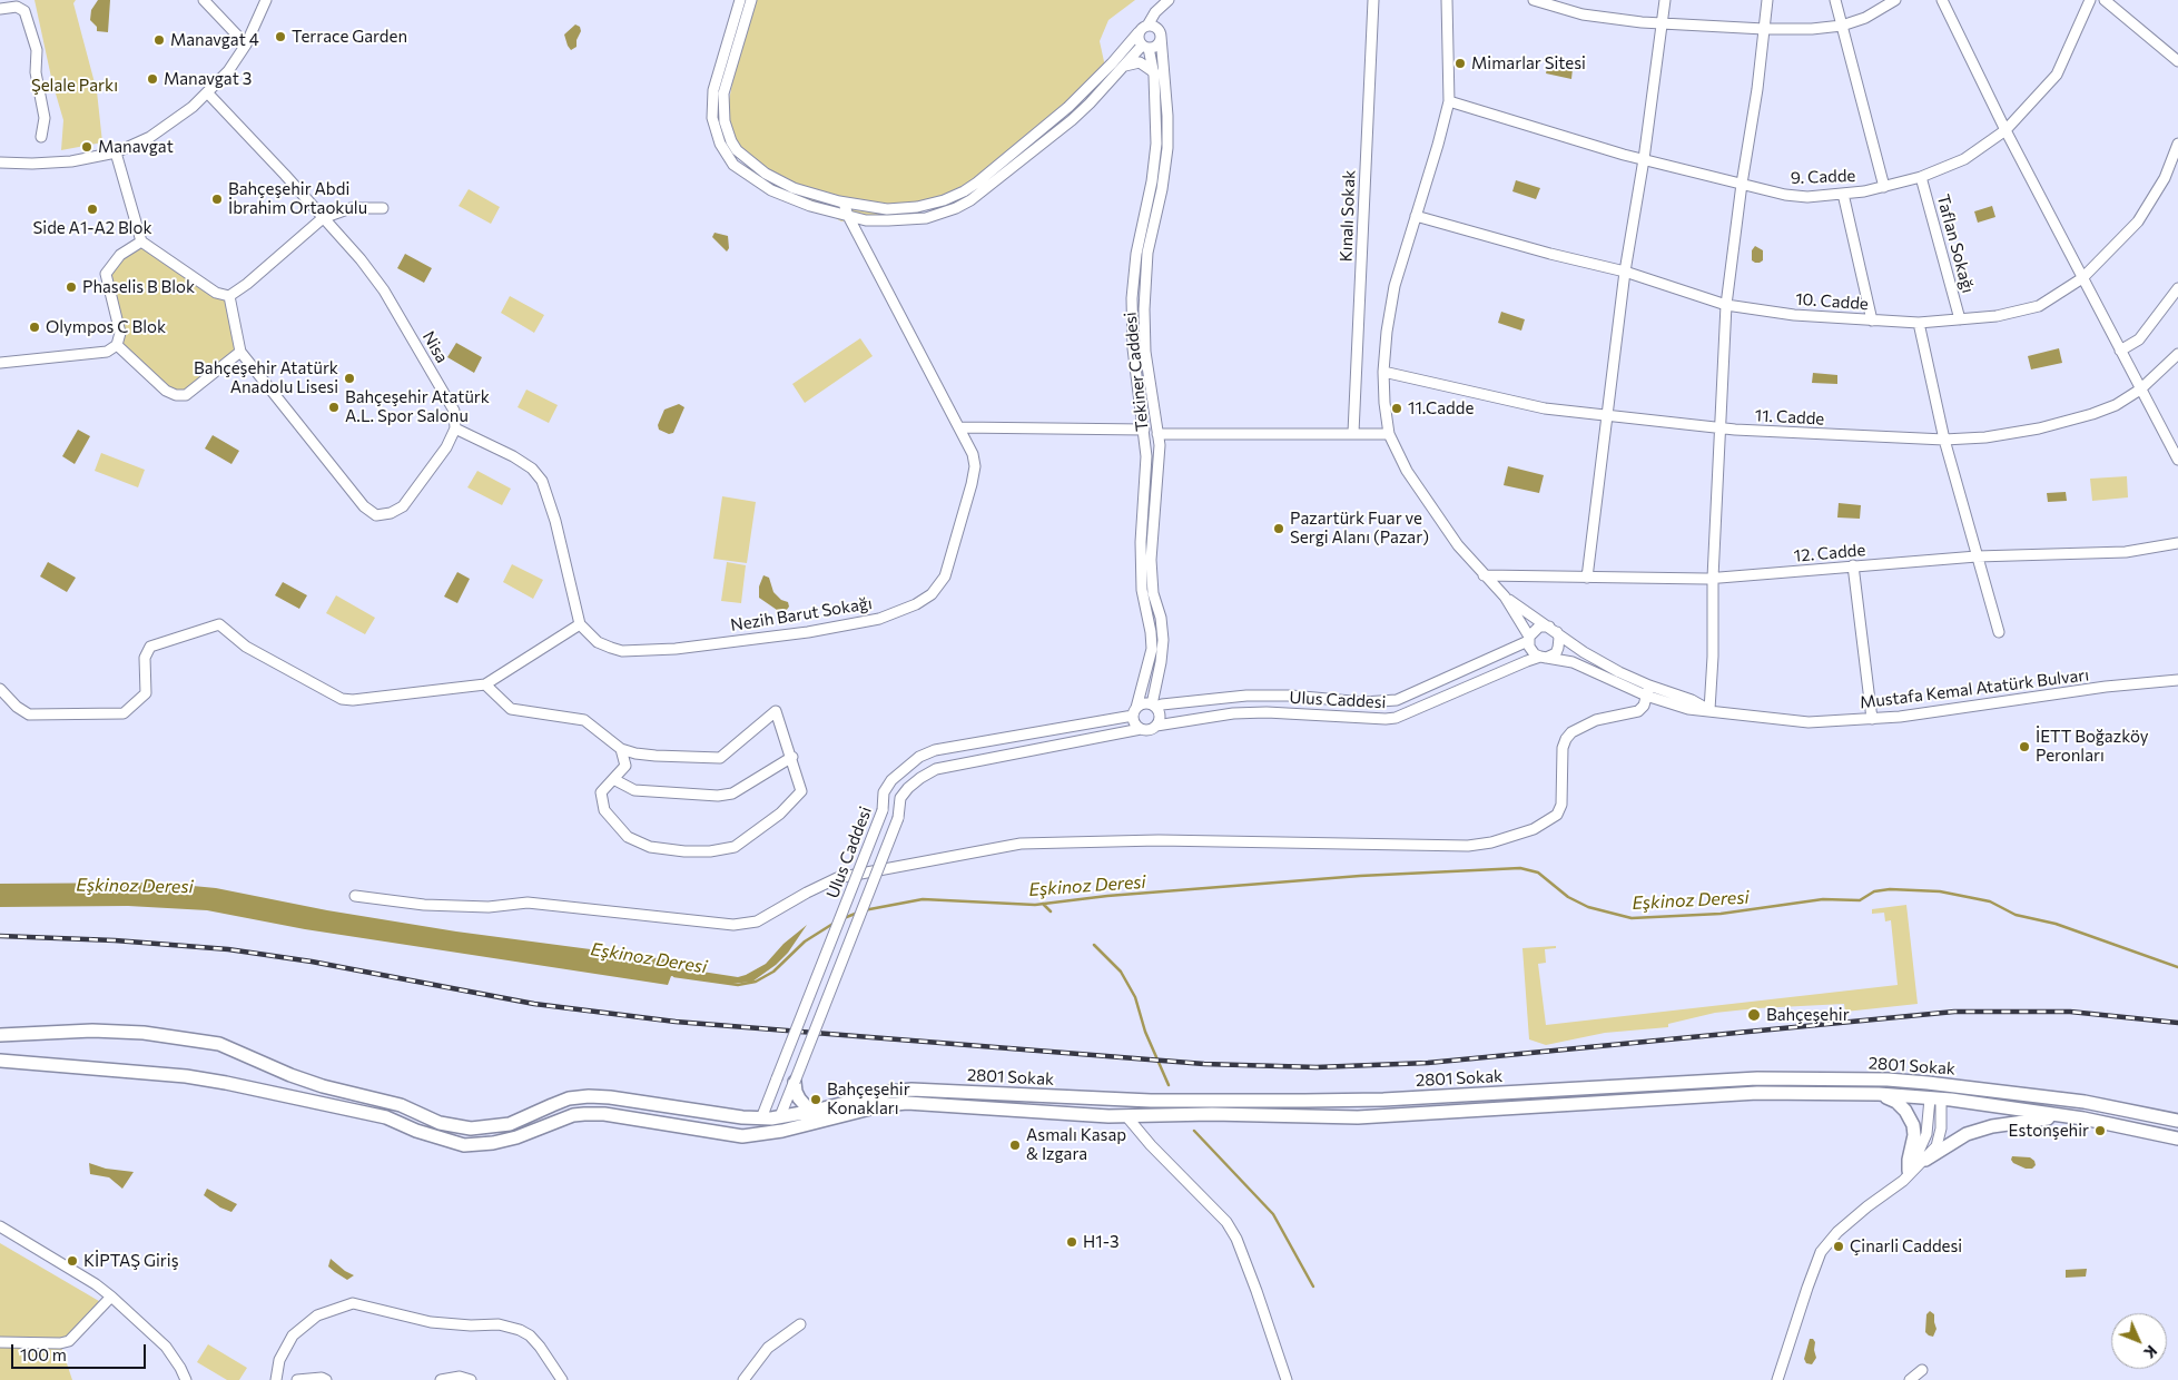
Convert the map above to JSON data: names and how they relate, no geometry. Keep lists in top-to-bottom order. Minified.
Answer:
{"streets":{"main road":["2801 Sokak"],"street":["9. Cadde","Kınalı Sokak","Taflan Sokağı","10. Cadde","Nisa","Tekiner Caddesi","11. Cadde","12. Cadde","Nezih Barut Sokağı","Mustafa Kemal Atatürk Bulvarı","Ulus Caddesi"]},"crossings":[["9. Cadde","Taflan Sokağı"],["Taflan Sokağı","10. Cadde"],["Tekiner Caddesi","Ulus Caddesi"],["Mustafa Kemal Atatürk Bulvarı","Ulus Caddesi"],["Ulus Caddesi","2801 Sokak"]],"water":["Eşkinoz Deresi"],"parks":["Şelale Parkı"],"places":["Terrace Garden","Manavgat 4","Mimarlar Sitesi","Manavgat 3","Manavgat","Bahçeşehir Abdi İbrahim Ortaokulu","Side A1-A2 Blok","Phaselis B Blok","Olympos C Blok","Bahçeşehir Atatürk Anadolu Lisesi","Bahçeşehir Atatürk A.L. Spor Salonu","11.Cadde","Pazartürk Fuar ve Sergi Alanı (Pazar)","İETT Boğazköy Peronları","Bahçeşehir","Bahçeşehir Konakları","Estonşehir","Asmalı Kasap & Izgara","H1-3","Çinarli Caddesi","KİPTAŞ Giriş"],"scale_bar":"100 m","north":"bottom right"}
